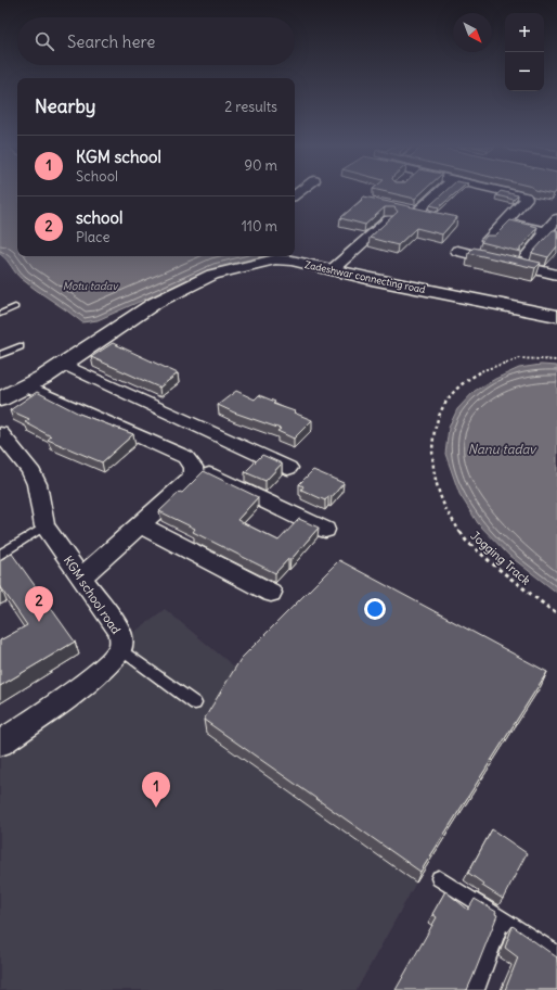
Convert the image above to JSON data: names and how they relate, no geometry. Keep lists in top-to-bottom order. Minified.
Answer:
{"streets":{"street":["Zadeshwar connecting road","KGM school road"],"path":["Jogging Track"]},"water":["Motu tadav","Nanu tadav"],"north":"bottom right","page":{"map_buttons":["+","−"],"search":"Search here","heading":["Nearby","2 results"],"list":[{"mark":"1","name":"KGM school","note":"School","value":"90 m"},{"mark":"2","name":"school","note":"Place","value":"110 m"}],"pins":["2","1"]}}
